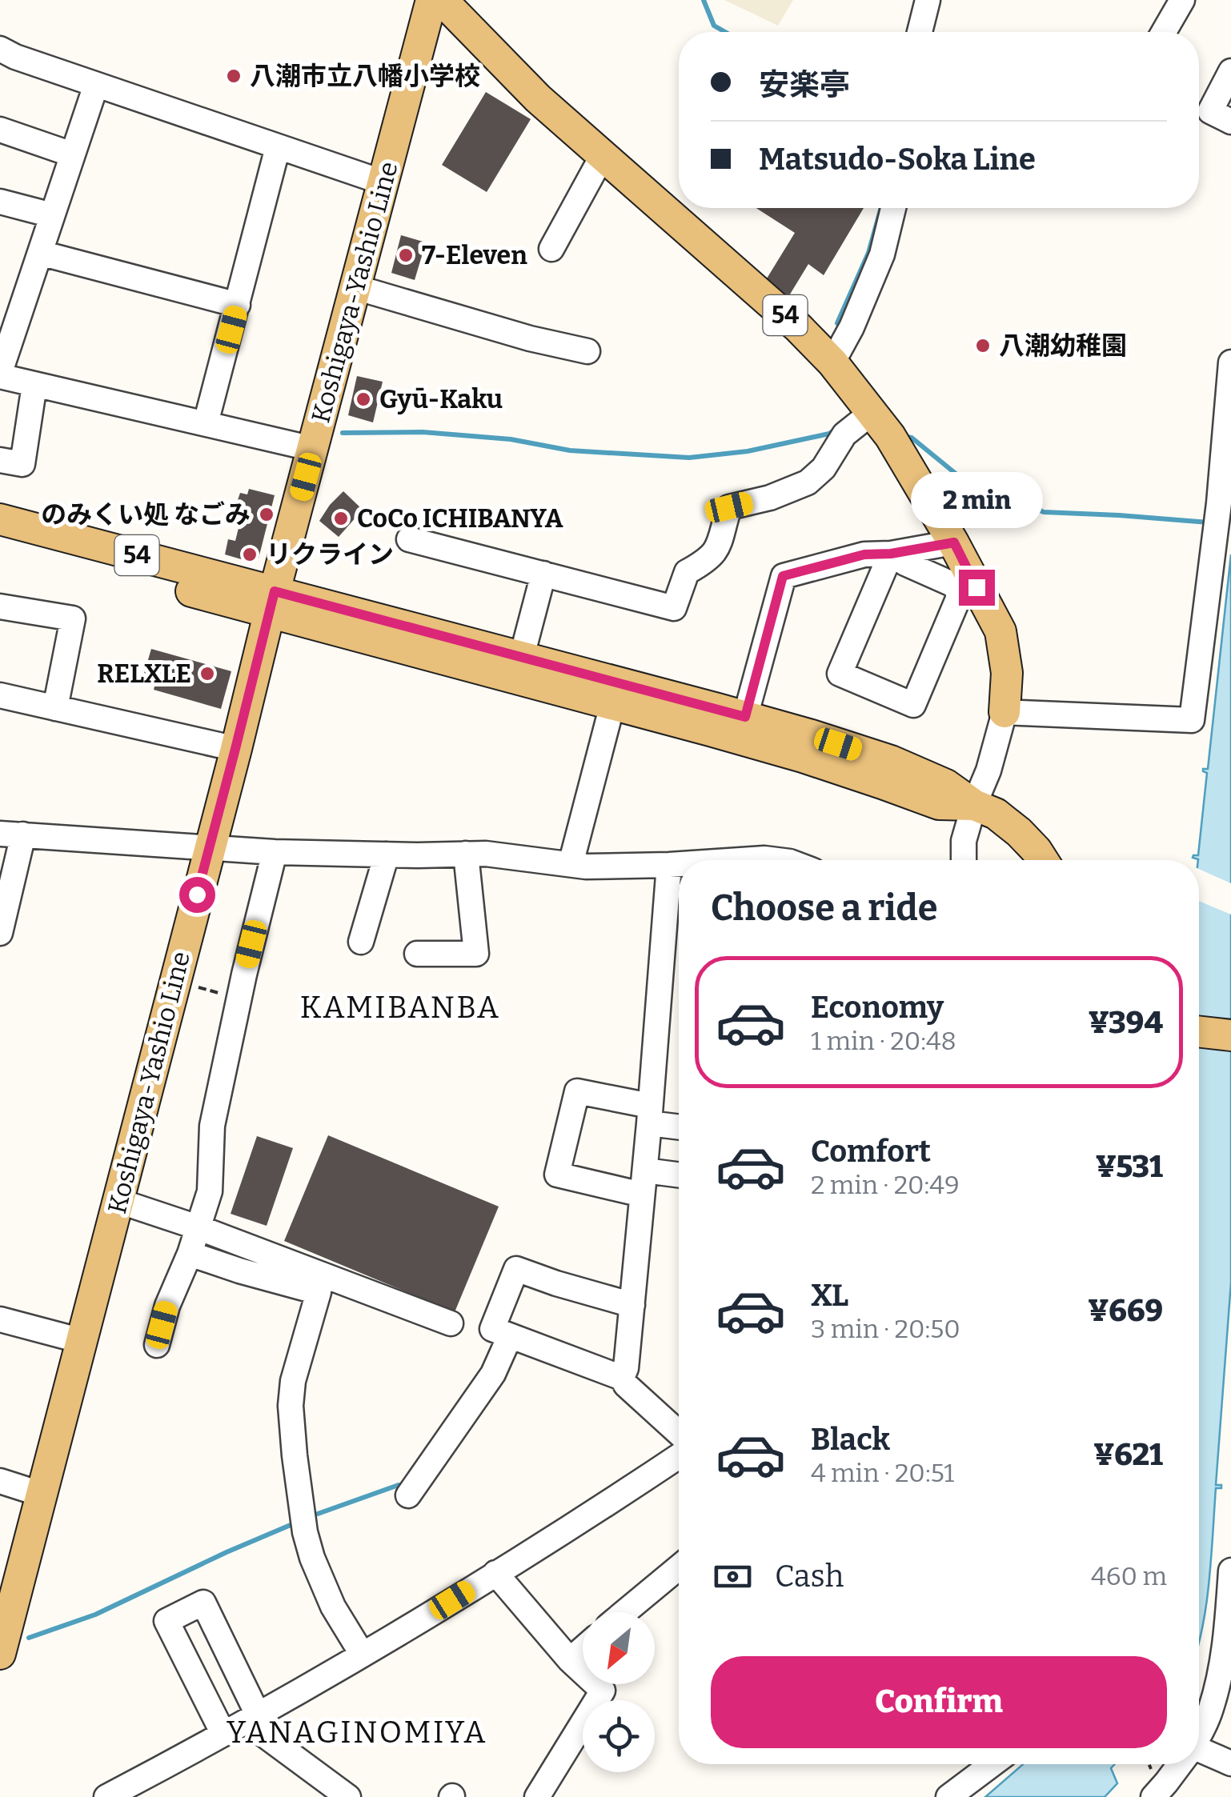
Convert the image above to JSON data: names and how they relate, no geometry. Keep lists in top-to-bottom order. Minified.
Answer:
{"streets":{"main road":["Koshigaya-Yashio Line","54"]},"crossings":[["Koshigaya-Yashio Line","54"]],"districts":["KAMIBANBA","YANAGINOMIYA"],"places":["八潮市立八幡小学校","7-Eleven","八潮幼稚園","Gyū-Kaku","のみくい処 なごみ","CoCo ICHIBANYA","リクライン","RELXLE"],"north":"bottom left","page":{"banner":["安楽亭","Matsudo-Soka Line"],"bubble":"2 min","heading":"Choose a ride","list":[{"name":"Economy","note":"1 min · 20:48","value":"¥394"},{"name":"Comfort","note":"2 min · 20:49","value":"¥531"},{"name":"XL","note":"3 min · 20:50","value":"¥669"},{"name":"Black","note":"4 min · 20:51","value":"¥621"}],"pay":["Cash","460 m"],"buttons":"Confirm"}}
